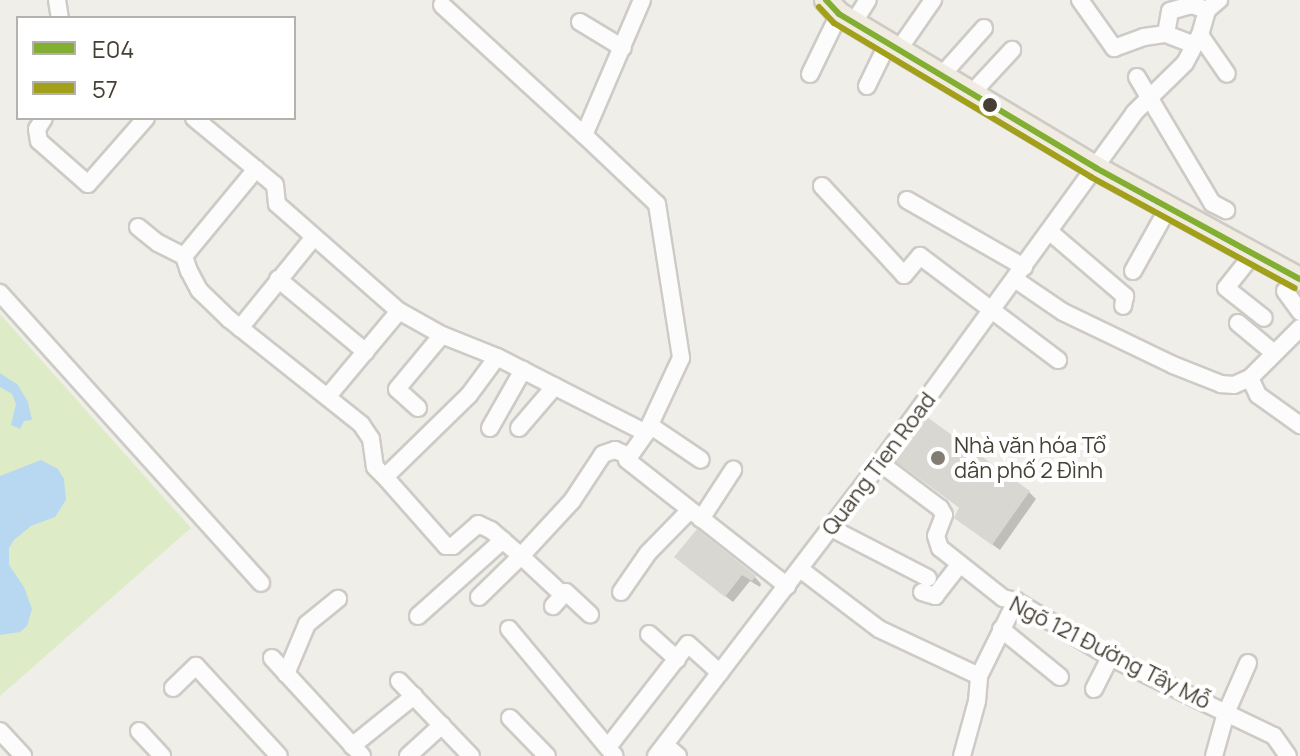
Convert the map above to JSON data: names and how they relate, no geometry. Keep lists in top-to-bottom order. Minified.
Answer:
{"streets":{"street":["Quang Tien Road","Ngõ 121 Đường Tây Mỗ"]},"crossings":[["Quang Tien Road","Ngõ 121 Đường Tây Mỗ"]],"places":["Nhà văn hóa Tổ dân phố 2 Đình"],"lines":["transit line E04","transit line 57"],"legend":["E04","57"]}
